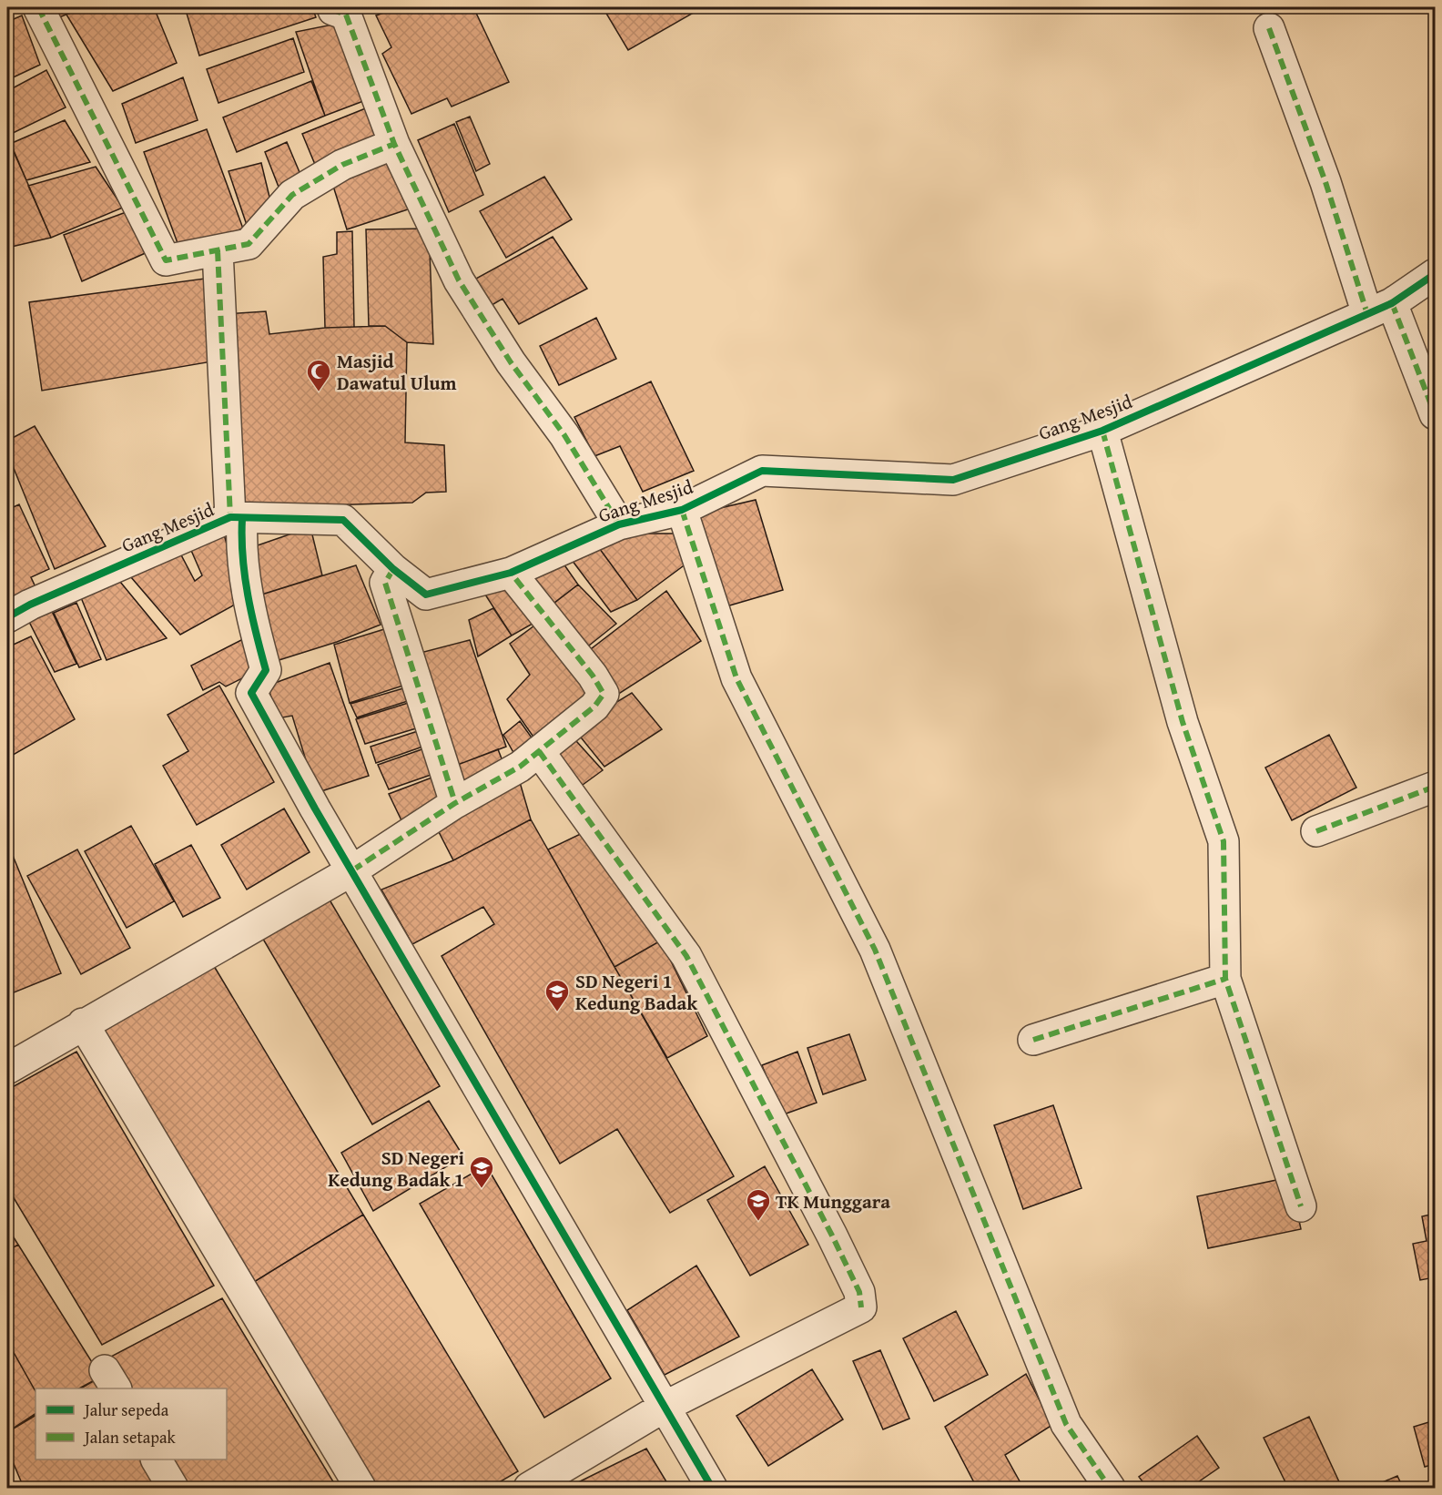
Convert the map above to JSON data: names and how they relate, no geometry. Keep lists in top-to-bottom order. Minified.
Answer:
{"streets":{"street":["Gang Mesjid"]},"places":{"mosque":["Masjid Dawatul Ulum"],"school or university":["SD Negeri 1 Kedung Badak","SD Negeri Kedung Badak 1","TK Munggara"]},"legend":["Jalur sepeda","Jalan setapak"]}
